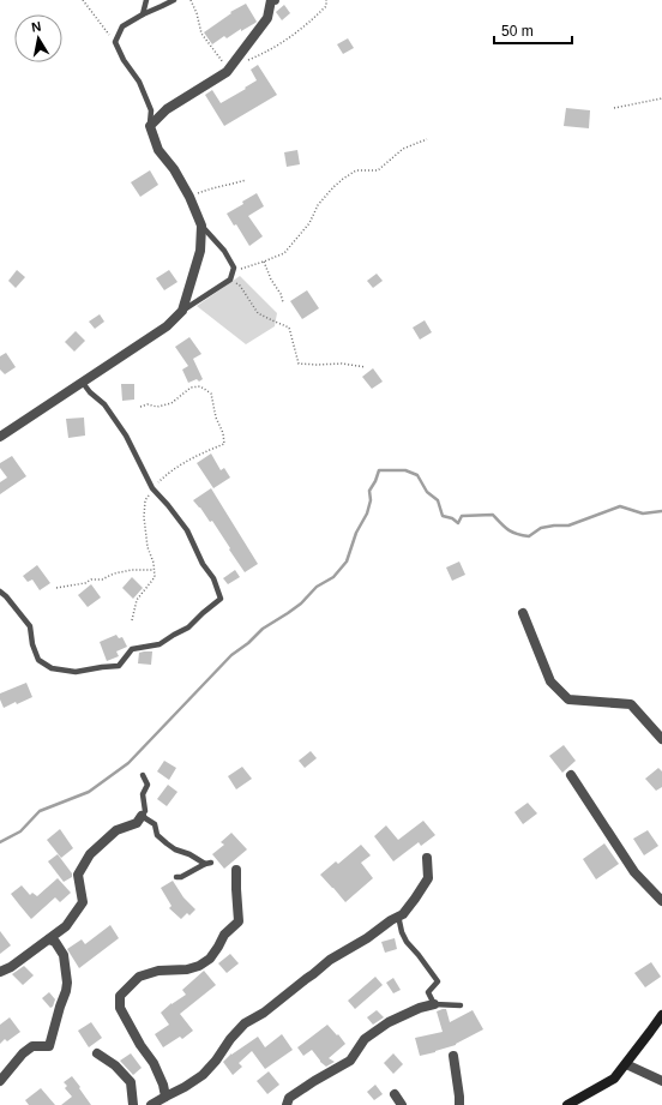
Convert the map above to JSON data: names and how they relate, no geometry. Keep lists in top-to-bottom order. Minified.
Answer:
{"scale_bar":"50 m","north":"top"}
